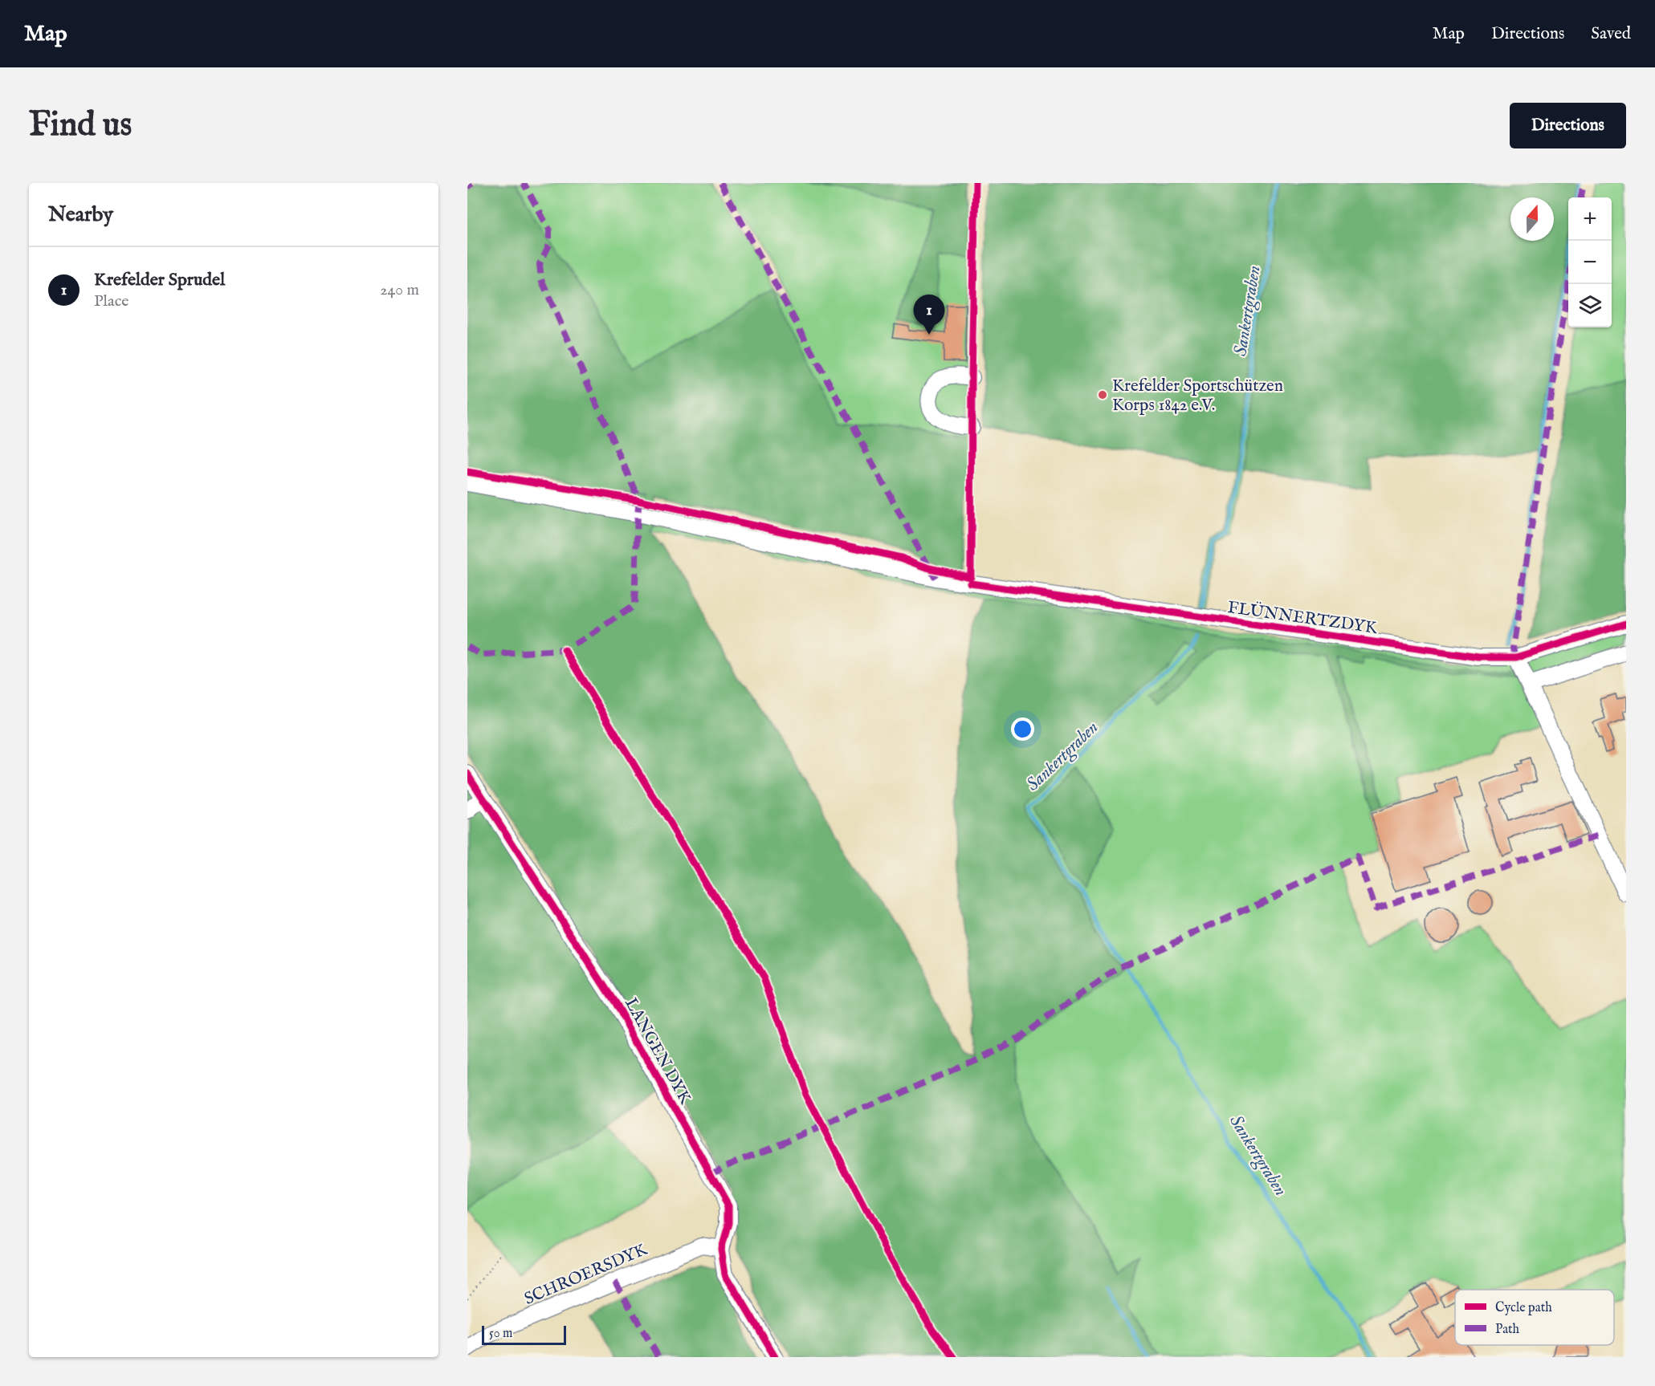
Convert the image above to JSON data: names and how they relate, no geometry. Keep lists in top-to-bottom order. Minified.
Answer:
{"streets":{"street":["FLÜNNERTZDYK","LANGEN DYK","SCHROERSDYK"]},"crossings":[["LANGEN DYK","SCHROERSDYK"]],"water":["Sankertgraben"],"places":["Krefelder Sportschützen Korps 1842 e.V."],"legend":["Cycle path","Path"],"scale_bar":"50 m","north":"top","page":{"header":"Map","nav":["Map","Directions","Saved"],"buttons":"Directions","title":"Find us","heading":"Nearby","map_buttons":["+","−"],"list":[{"mark":"1","name":"Krefelder Sprudel","note":"Place","value":"240 m"}],"pins":"1","scale":"50 m"}}
